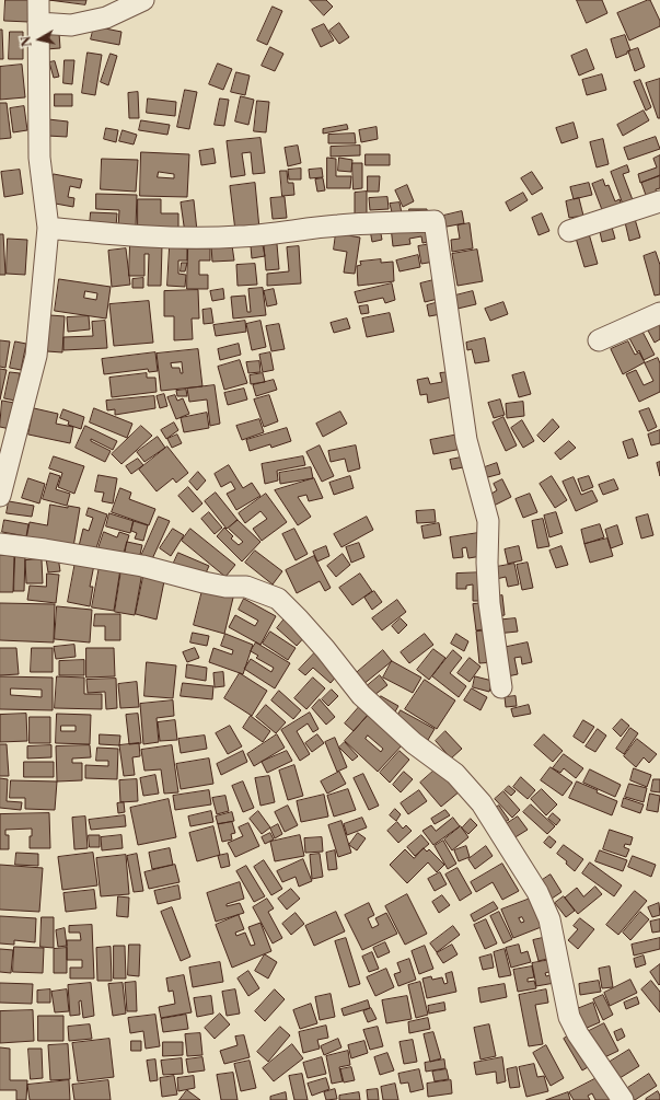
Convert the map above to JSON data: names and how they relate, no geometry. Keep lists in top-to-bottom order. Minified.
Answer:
{"north":"left"}
